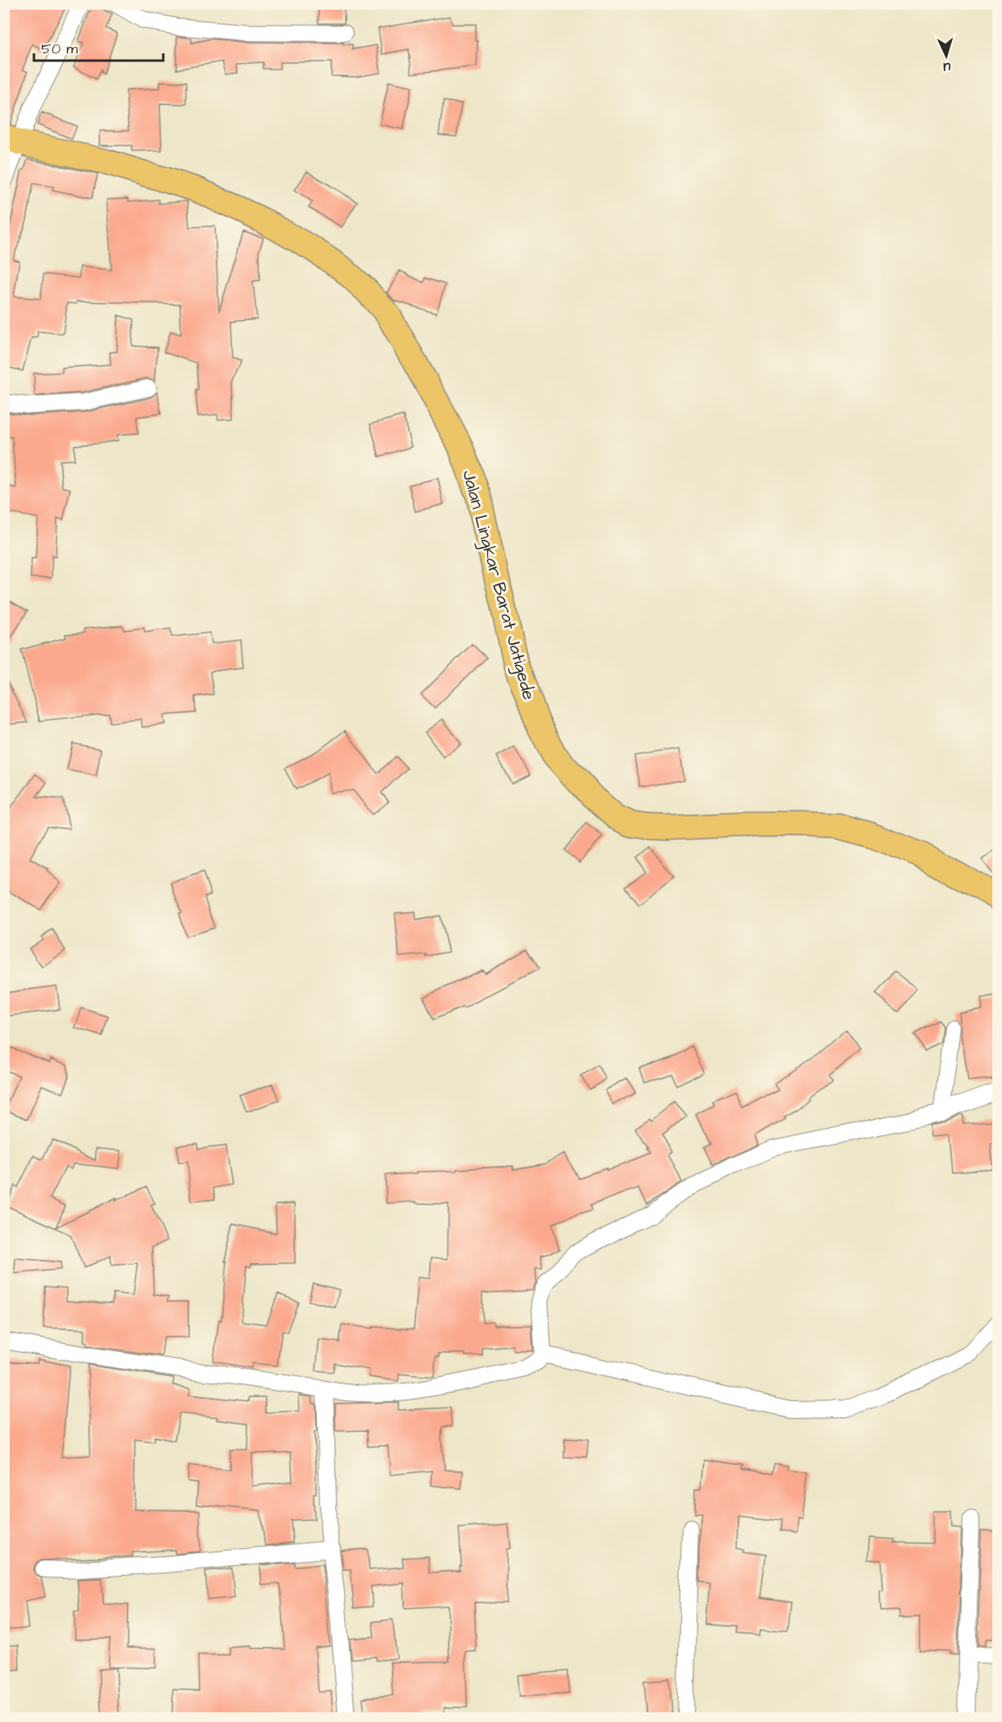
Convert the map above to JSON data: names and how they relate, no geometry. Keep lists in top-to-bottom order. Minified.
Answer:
{"streets":{"main road":["Jalan Lingkar Barat Jatigede"]},"scale_bar":"50 m","north":"bottom"}
